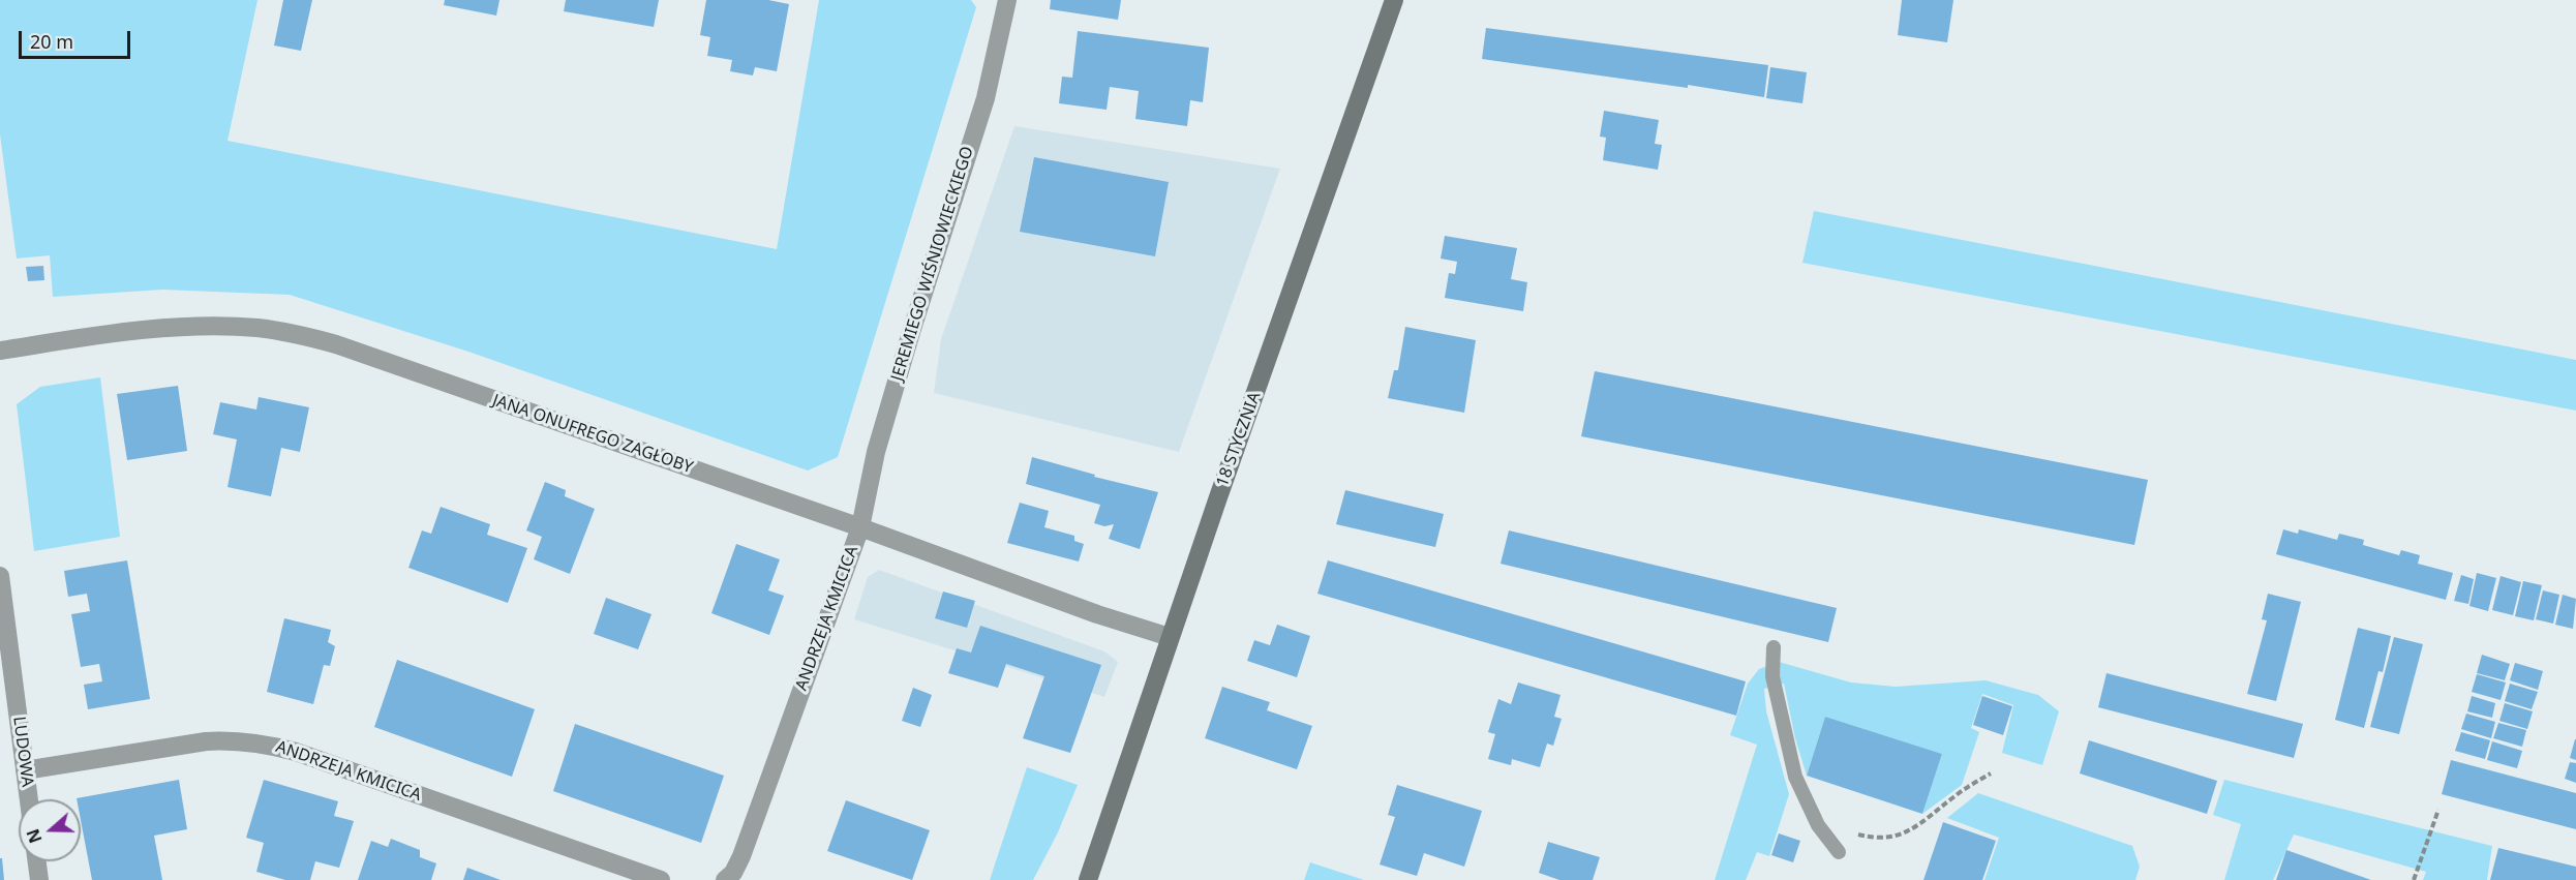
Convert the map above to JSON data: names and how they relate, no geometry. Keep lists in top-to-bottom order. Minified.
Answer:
{"streets":{"main road":["18 STYCZNIA"],"street":["JEREMIEGO WIŚNIOWIECKIEGO","JANA ONUFREGO ZAGŁOBY","ANDRZEJA KMICICA","LUDOWA"]},"crossings":[["JEREMIEGO WIŚNIOWIECKIEGO","JANA ONUFREGO ZAGŁOBY"],["JEREMIEGO WIŚNIOWIECKIEGO","ANDRZEJA KMICICA"],["JANA ONUFREGO ZAGŁOBY","18 STYCZNIA"],["JANA ONUFREGO ZAGŁOBY","ANDRZEJA KMICICA"],["ANDRZEJA KMICICA","LUDOWA"]],"scale_bar":"20 m","north":"left"}
